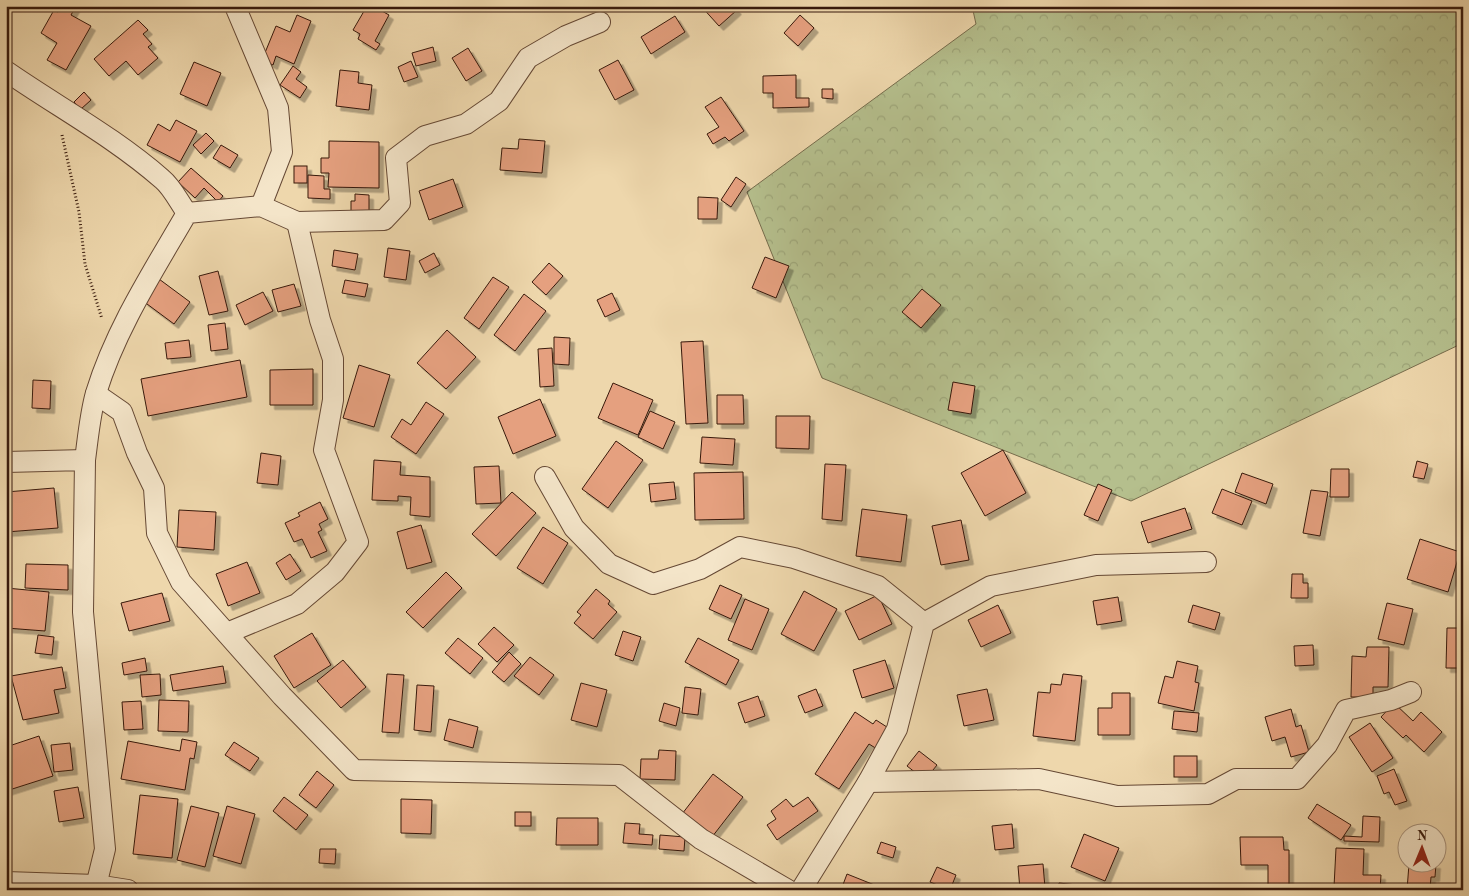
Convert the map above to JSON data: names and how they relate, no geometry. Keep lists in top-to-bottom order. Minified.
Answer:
{"north":"top"}
